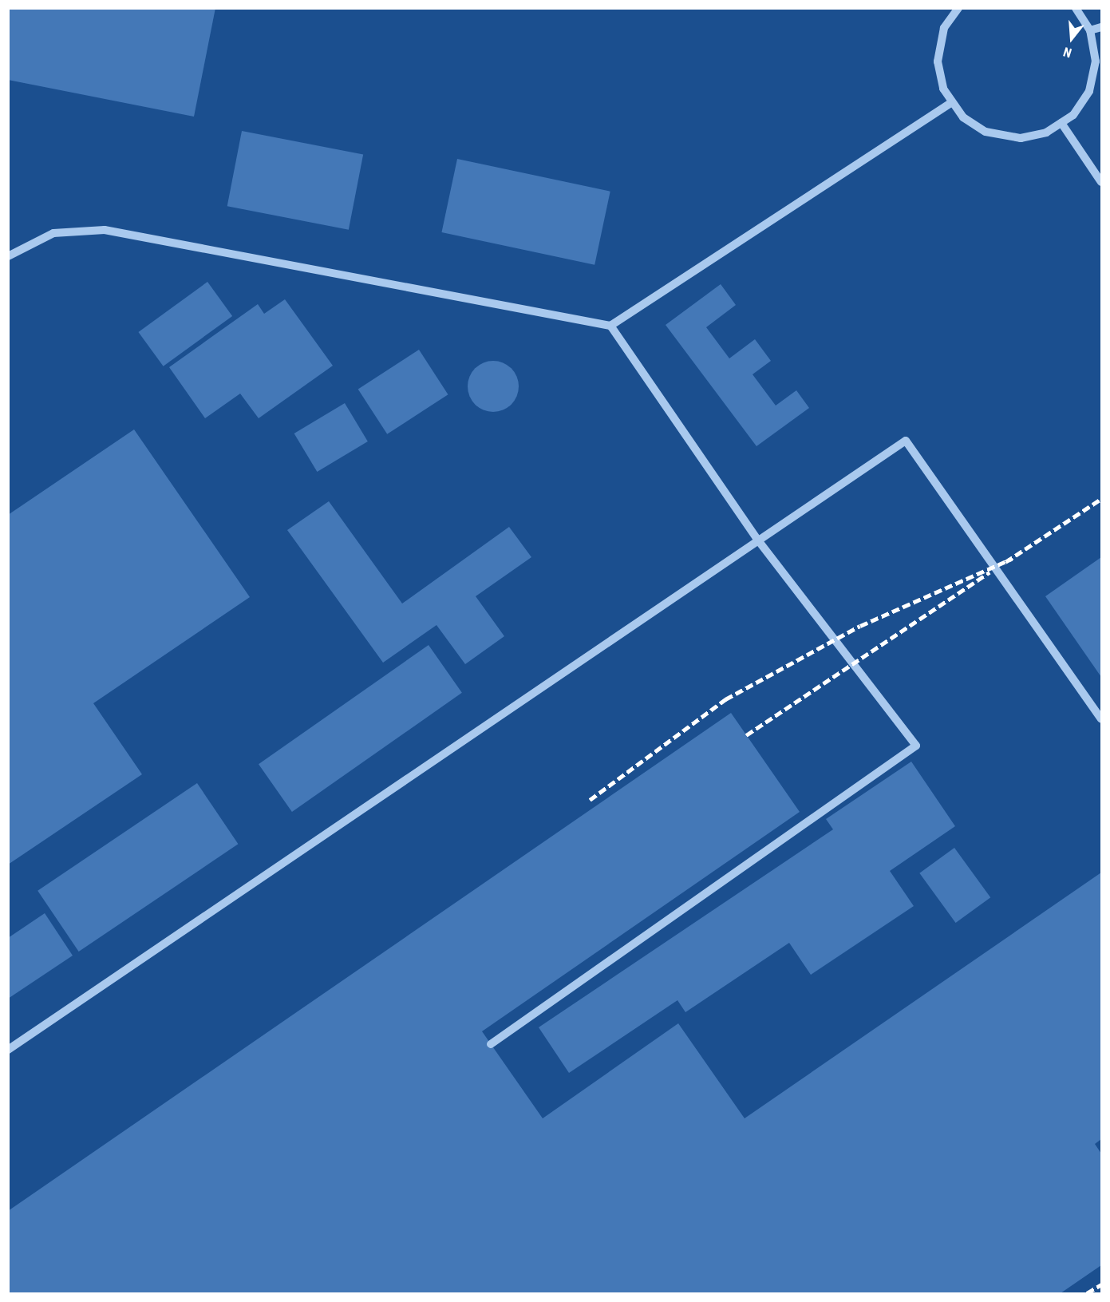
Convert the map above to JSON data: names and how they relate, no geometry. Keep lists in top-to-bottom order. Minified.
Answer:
{"north":"bottom"}
